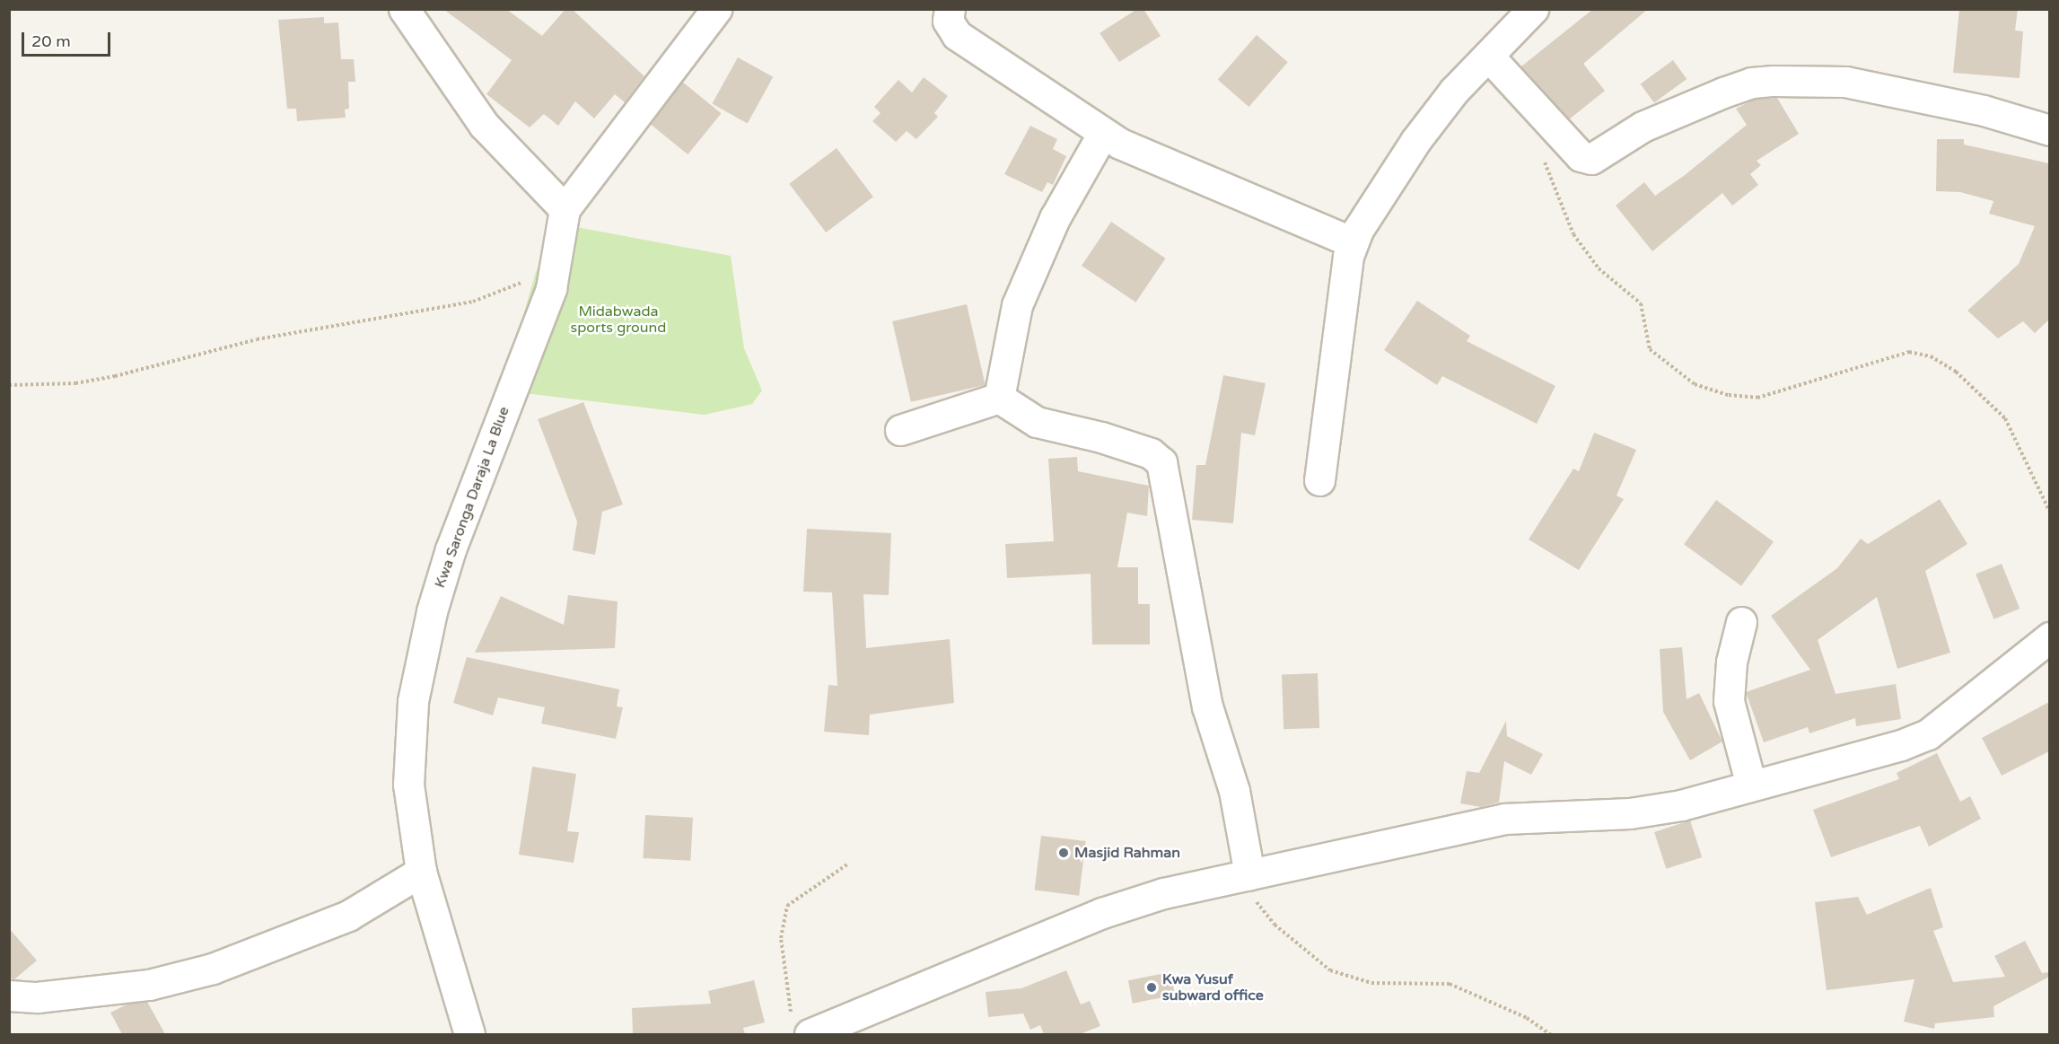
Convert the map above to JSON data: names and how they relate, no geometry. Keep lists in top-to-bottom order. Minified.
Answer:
{"streets":{"street":["Kwa Saronga Daraja La Blue"]},"parks":["Midabwada sports ground"],"places":["Masjid Rahman","Kwa Yusuf subward office"],"scale_bar":"20 m"}
